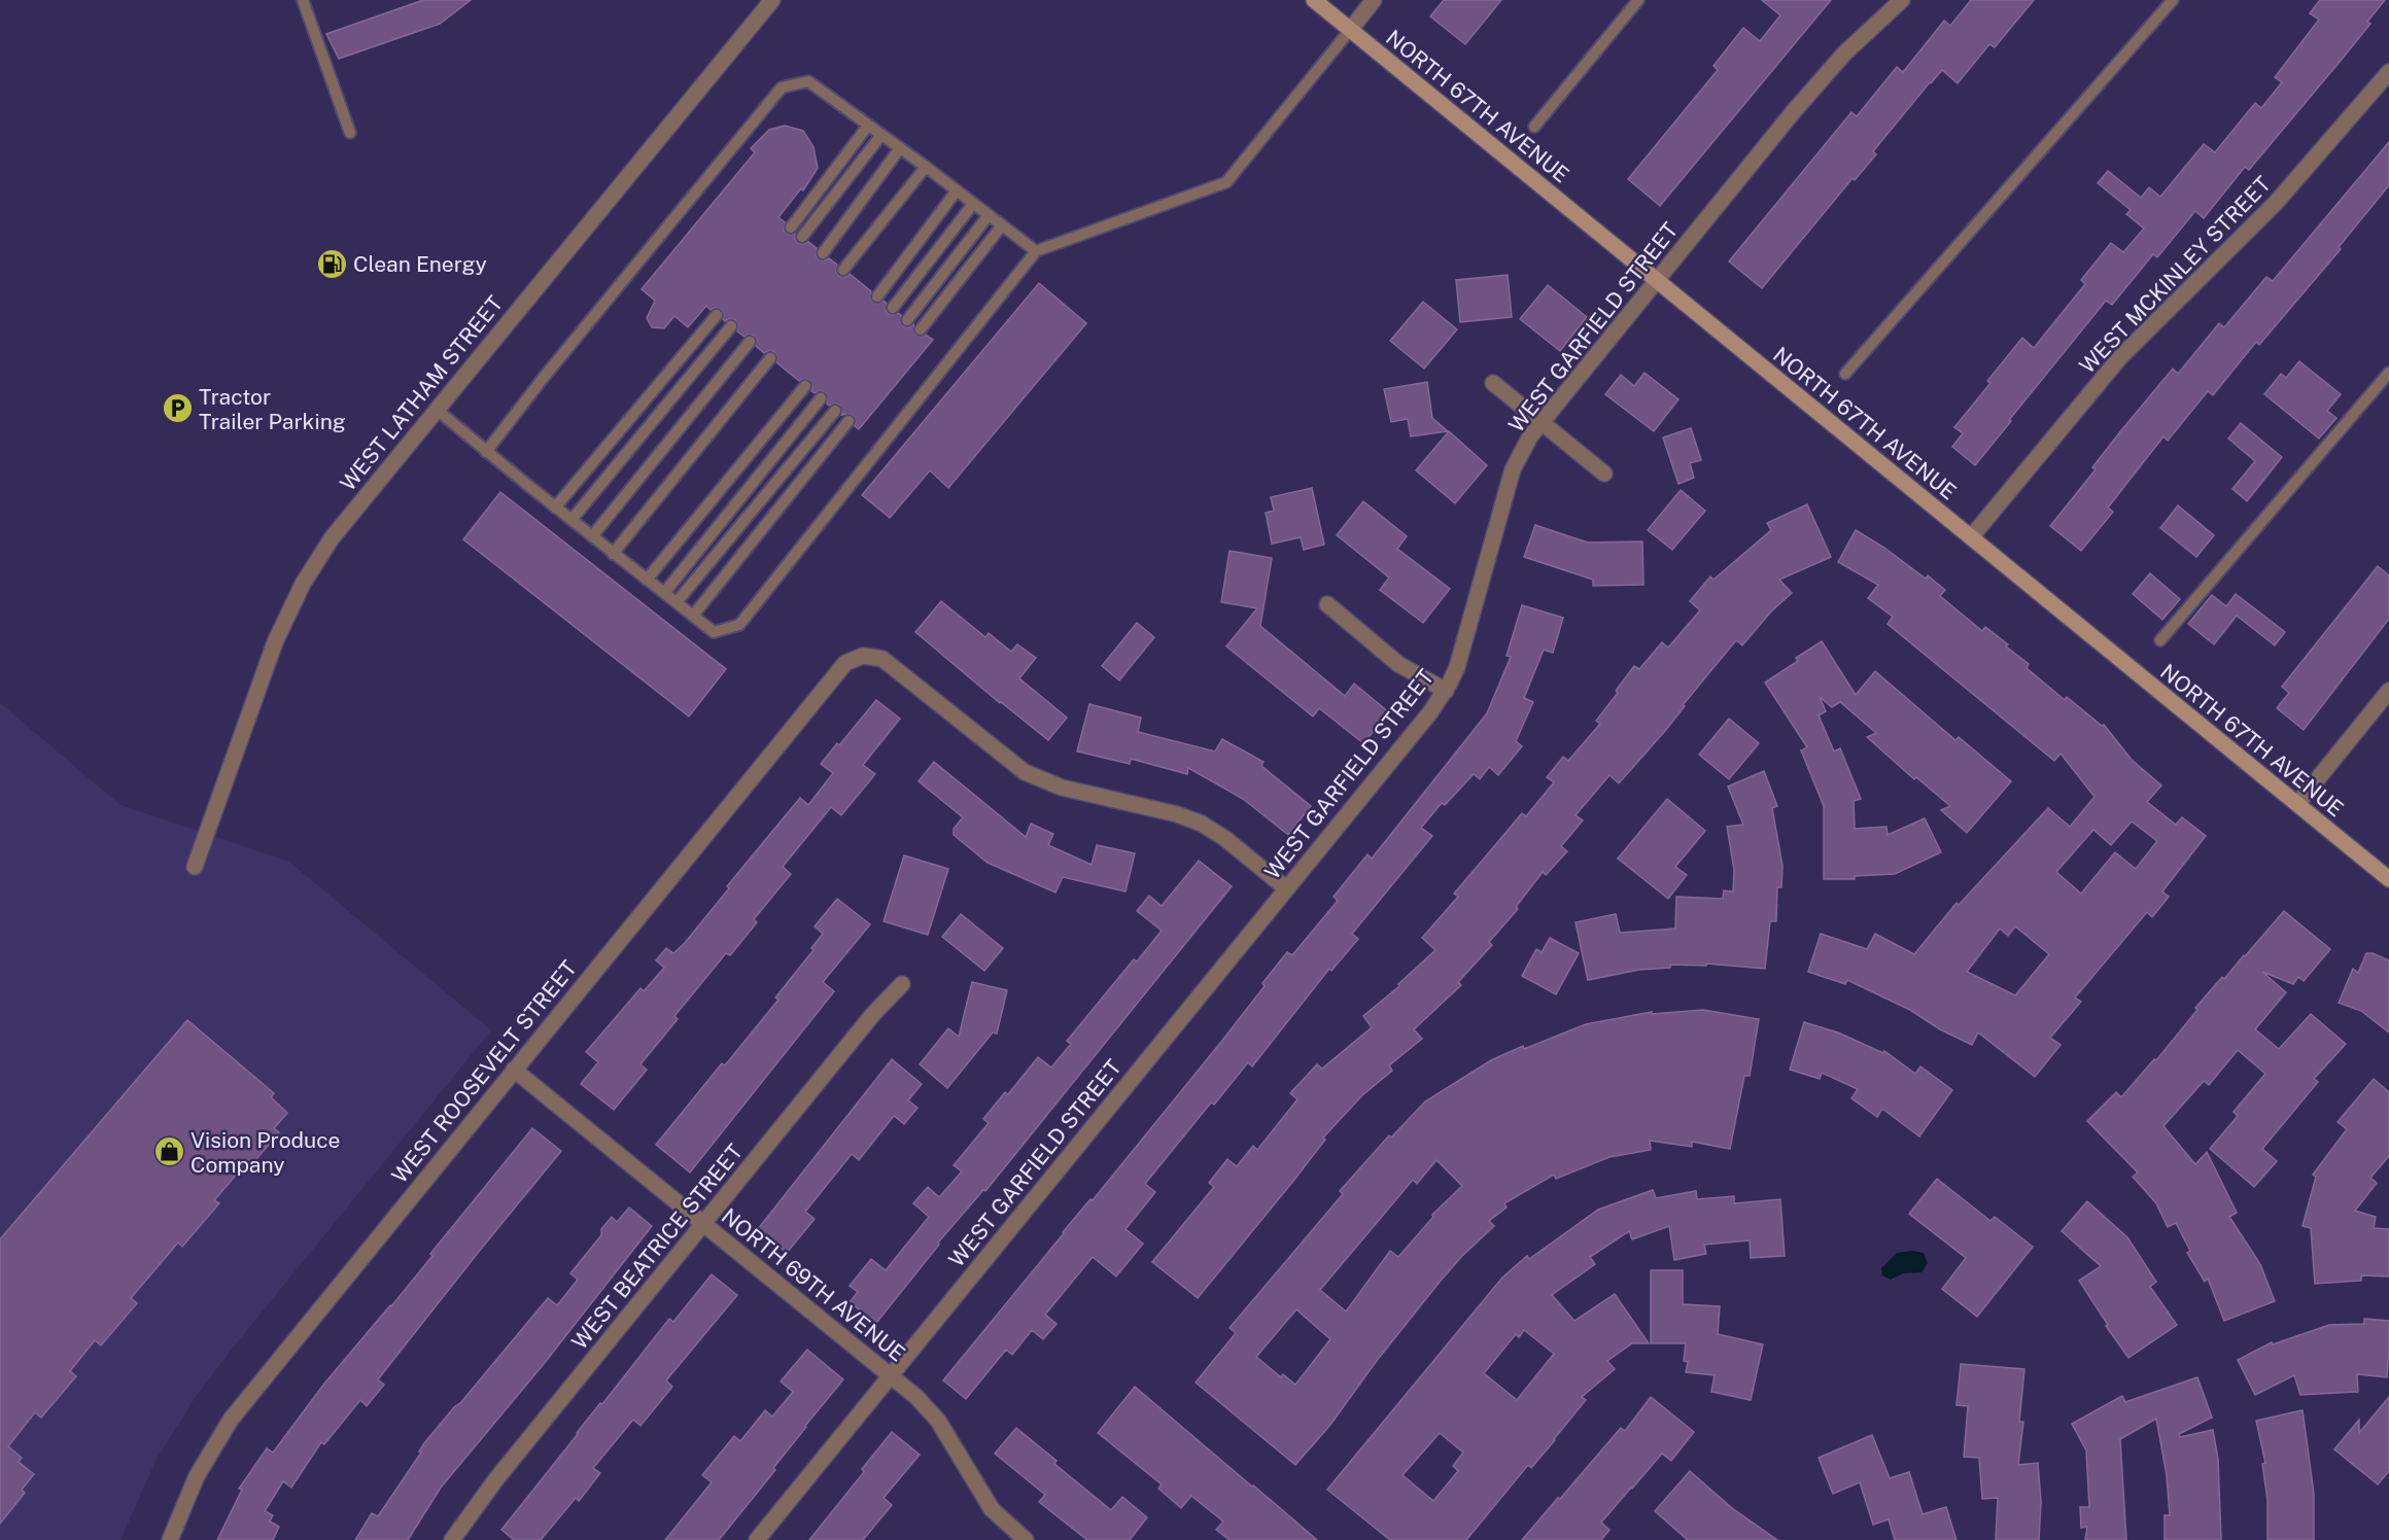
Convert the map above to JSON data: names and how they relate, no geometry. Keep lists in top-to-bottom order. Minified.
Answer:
{"streets":{"main road":["NORTH 67TH AVENUE"],"street":["WEST MCKINLEY STREET","WEST GARFIELD STREET","WEST LATHAM STREET","WEST ROOSEVELT STREET","WEST BEATRICE STREET","NORTH 69TH AVENUE"]},"crossings":[["NORTH 67TH AVENUE","WEST MCKINLEY STREET"],["NORTH 67TH AVENUE","WEST GARFIELD STREET"],["WEST GARFIELD STREET","WEST ROOSEVELT STREET"],["WEST GARFIELD STREET","NORTH 69TH AVENUE"],["WEST ROOSEVELT STREET","NORTH 69TH AVENUE"],["WEST BEATRICE STREET","NORTH 69TH AVENUE"]],"places":{"fuel station":["Clean Energy"],"parking":["Tractor Trailer Parking"],"shop":["Vision Produce Company"]}}
